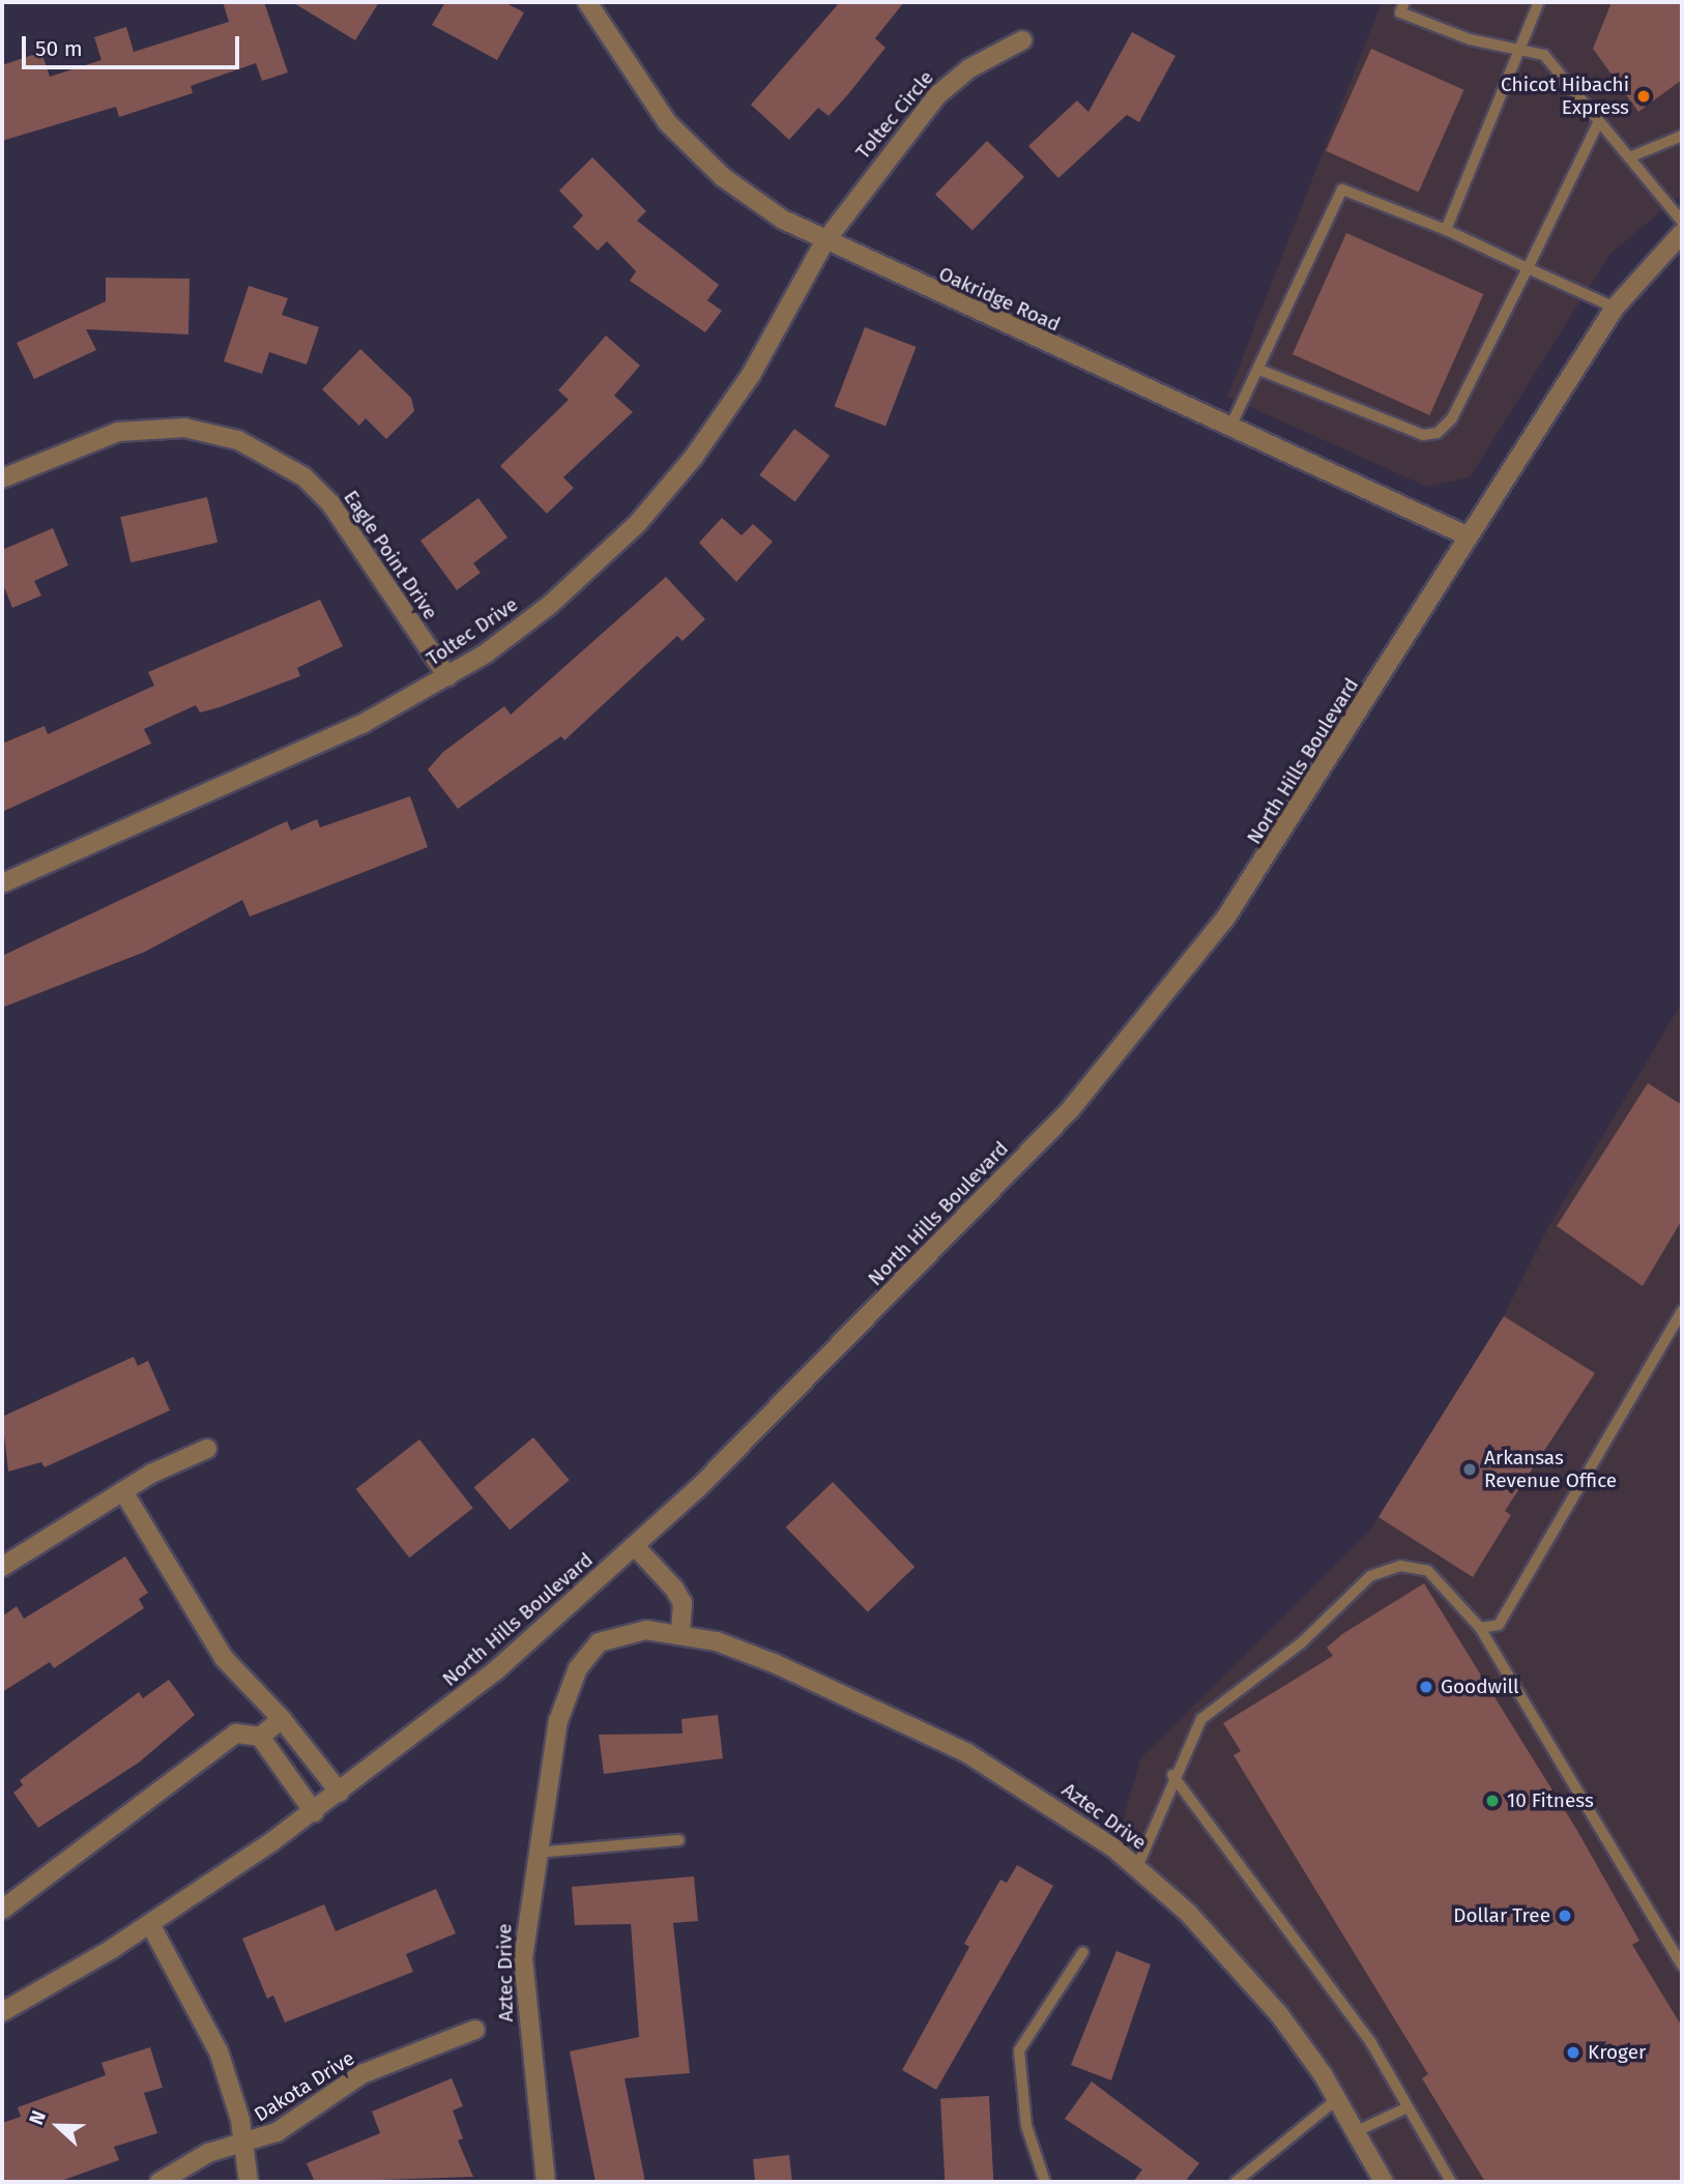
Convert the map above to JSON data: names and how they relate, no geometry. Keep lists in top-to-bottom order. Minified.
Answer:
{"streets":{"street":["Toltec Circle","Oakridge Road","Eagle Point Drive","Toltec Drive","North Hills Boulevard","Aztec Drive","Dakota Drive"]},"crossings":[["Toltec Circle","Oakridge Road"],["Toltec Circle","Toltec Drive"],["Oakridge Road","Toltec Drive"],["Oakridge Road","North Hills Boulevard"],["Eagle Point Drive","Toltec Drive"]],"places":["Chicot Hibachi Express","Arkansas Revenue Office","Goodwill","10 Fitness","Dollar Tree","Kroger"],"scale_bar":"50 m","north":"left"}
